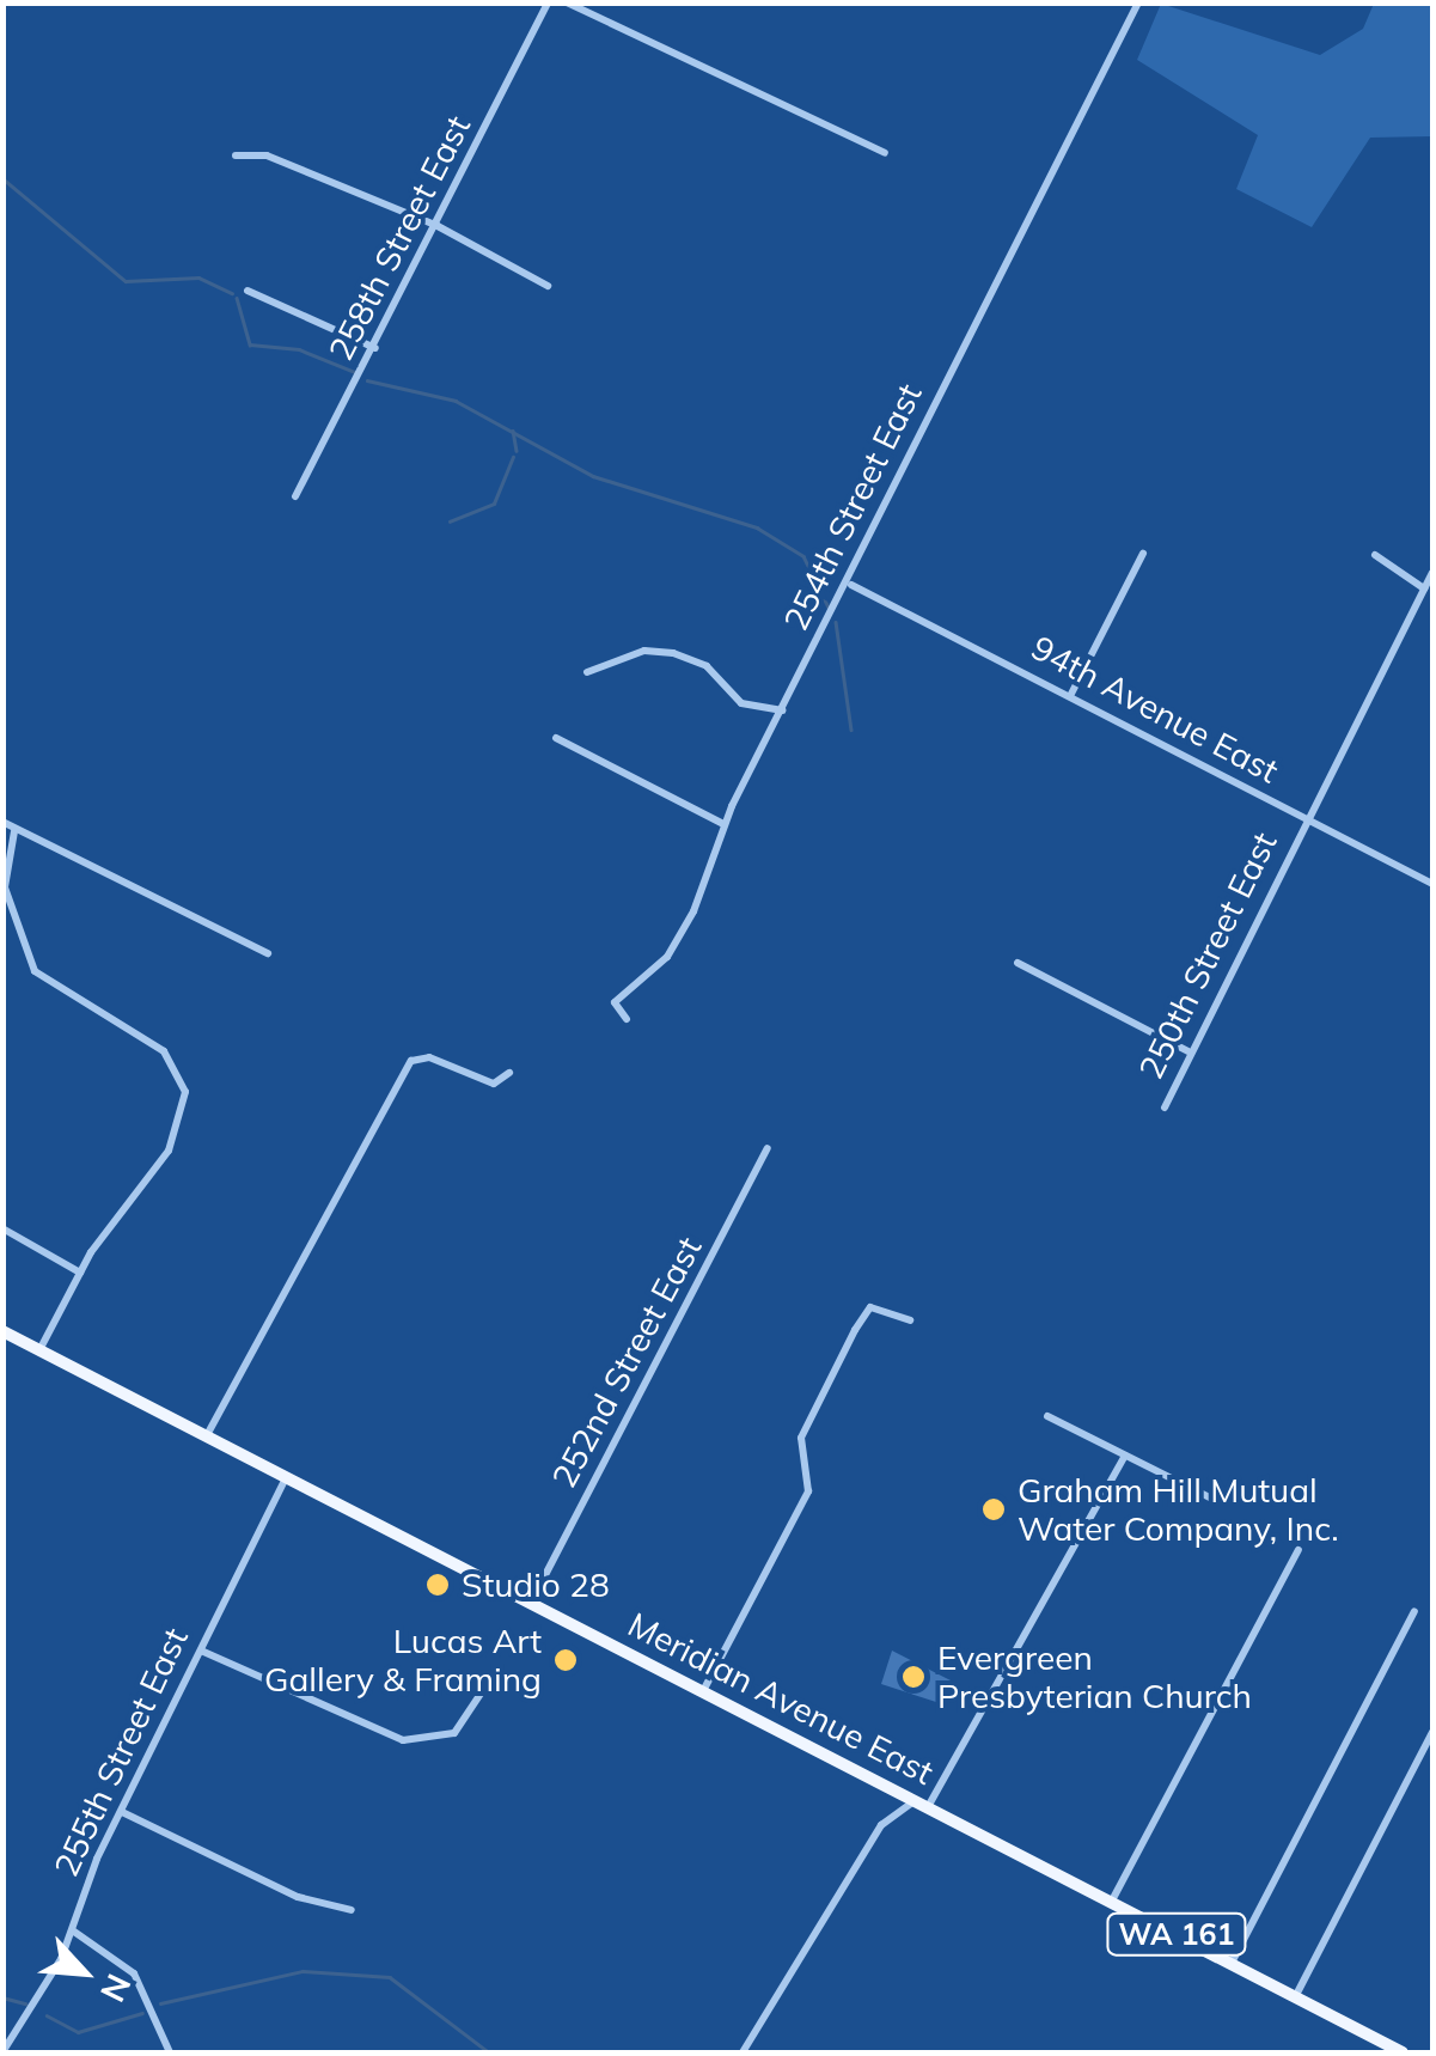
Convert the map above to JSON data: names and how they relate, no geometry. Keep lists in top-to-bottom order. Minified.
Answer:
{"streets":{"main road":["Meridian Avenue East","WA 161"],"street":["258th Street East","254th Street East","94th Avenue East","250th Street East","252nd Street East","255th Street East"]},"crossings":[["254th Street East","94th Avenue East"],["94th Avenue East","250th Street East"],["252nd Street East","Meridian Avenue East"],["Meridian Avenue East","255th Street East"]],"places":["Graham Hill Mutual Water Company, Inc.","Studio 28","Lucas Art Gallery & Framing","Evergreen Presbyterian Church"],"north":"bottom right"}
